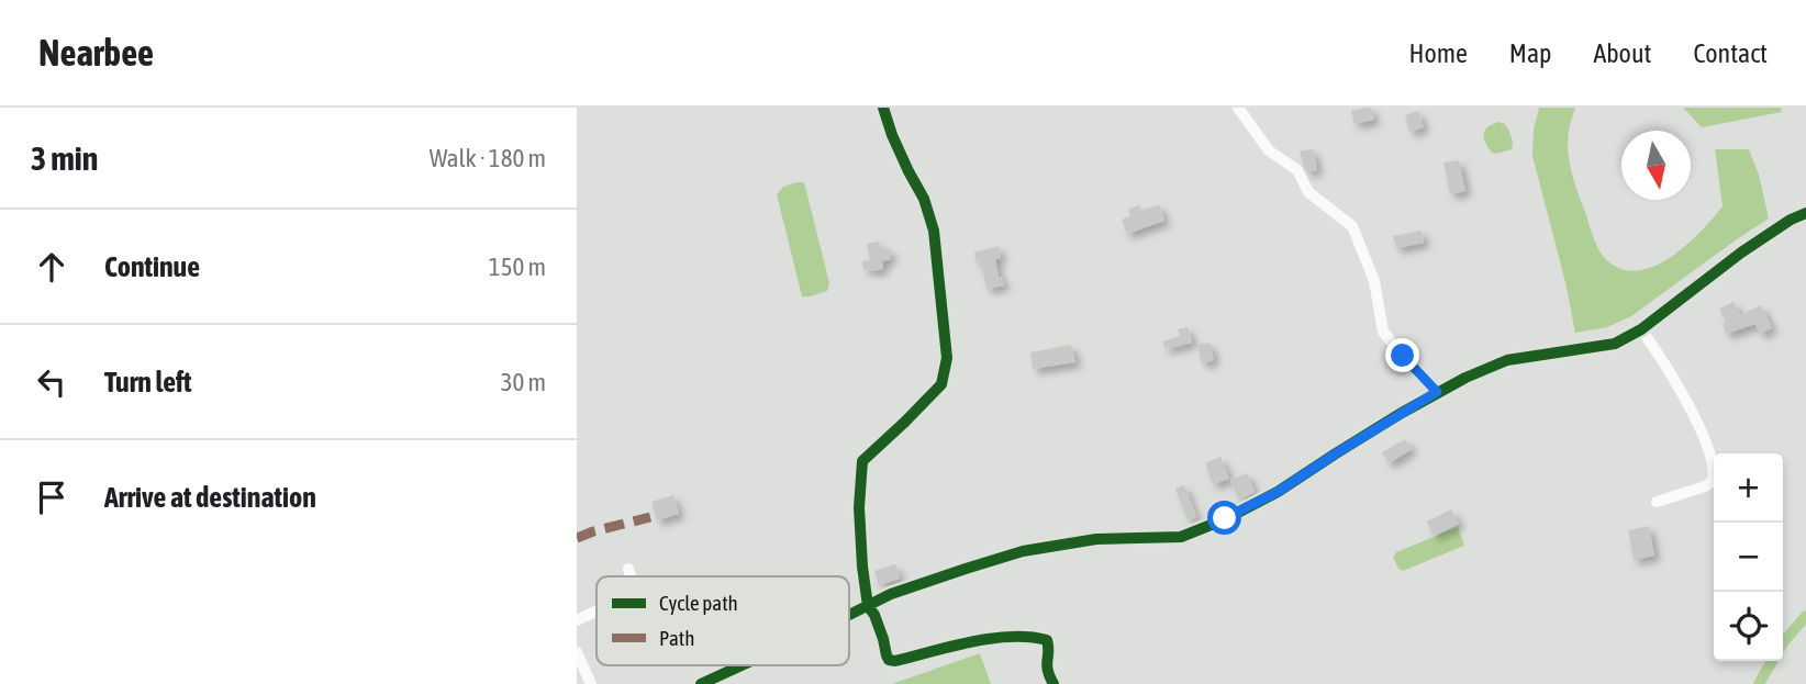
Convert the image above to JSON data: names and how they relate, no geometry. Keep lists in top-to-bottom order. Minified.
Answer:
{"legend":["Cycle path","Path"],"north":"bottom","page":{"header":"Nearbee","nav":["Home","Map","About","Contact"],"heading":["3 min","Walk · 180 m"],"list":[["Continue","150 m"],["Turn left","30 m"],"Arrive at destination"],"map_buttons":["+","−"]}}
